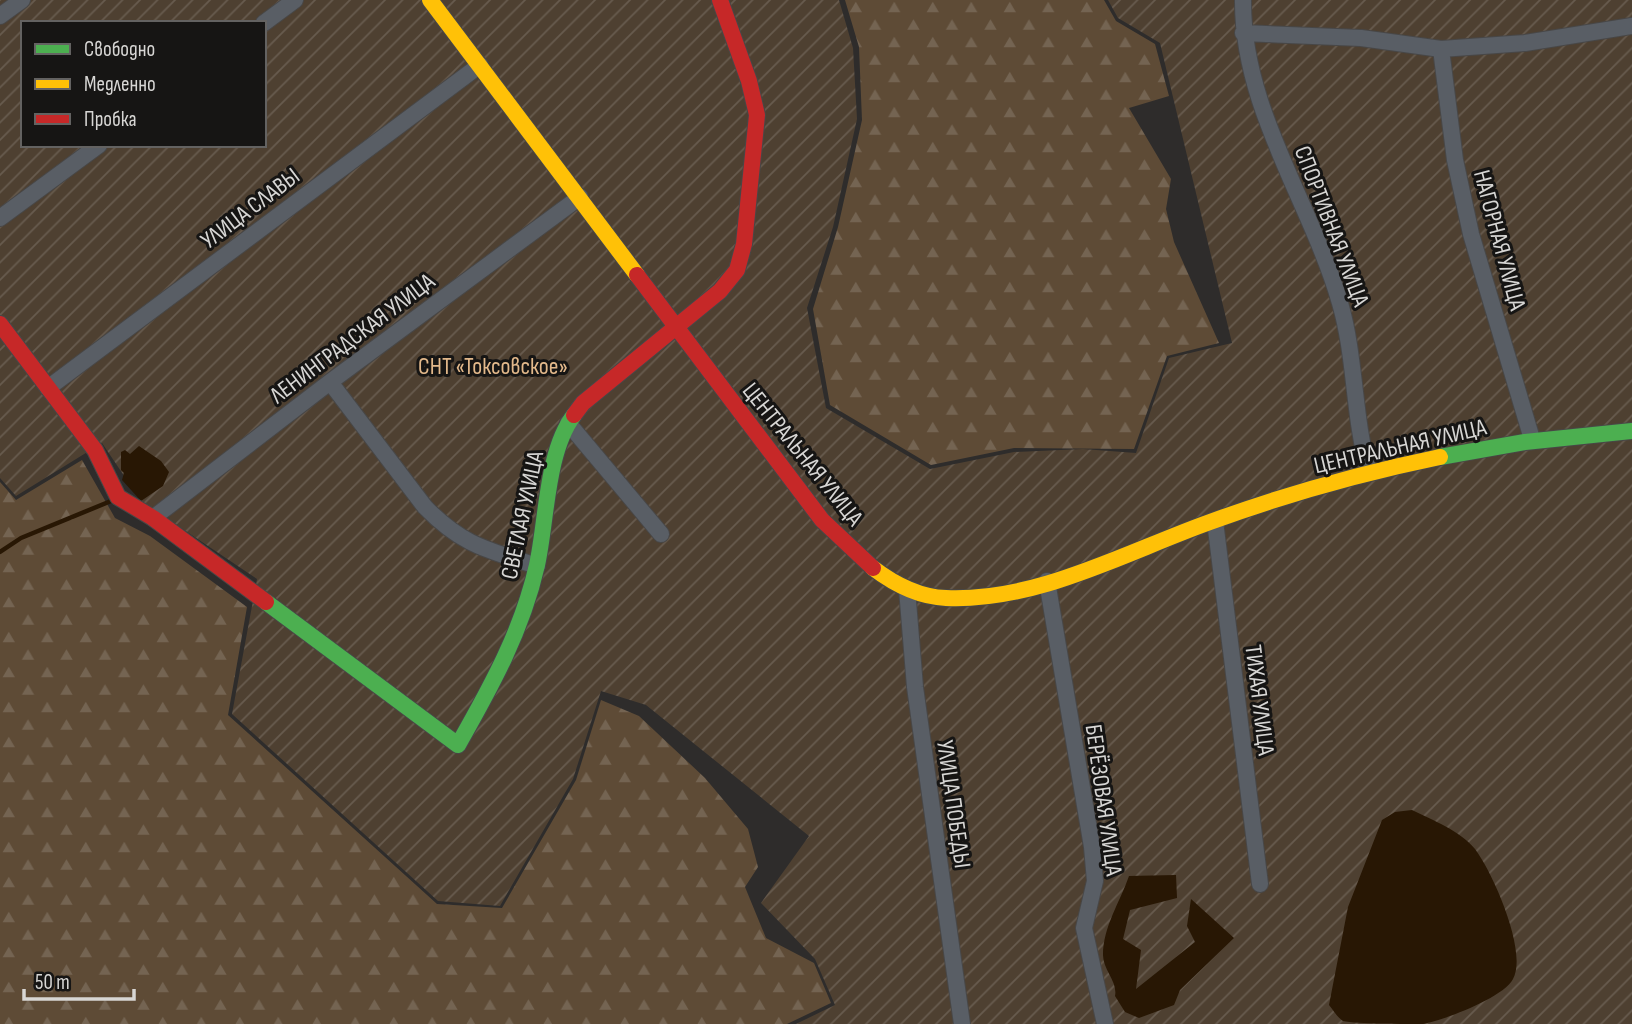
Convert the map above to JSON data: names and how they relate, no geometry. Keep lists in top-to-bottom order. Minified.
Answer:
{"streets":{"street":["УЛИЦА СЛАВЫ","СПОРТИВНАЯ УЛИЦА","НАГОРНАЯ УЛИЦА","ЛЕНИНГРАДСКАЯ УЛИЦА","ЦЕНТРАЛЬНАЯ УЛИЦА","СВЕТЛАЯ УЛИЦА","ТИХАЯ УЛИЦА","БЕРЁЗОВАЯ УЛИЦА","УЛИЦА ПОБЕДЫ"]},"crossings":[["УЛИЦА СЛАВЫ","ЦЕНТРАЛЬНАЯ УЛИЦА"],["СПОРТИВНАЯ УЛИЦА","ЦЕНТРАЛЬНАЯ УЛИЦА"],["НАГОРНАЯ УЛИЦА","ЦЕНТРАЛЬНАЯ УЛИЦА"],["ЛЕНИНГРАДСКАЯ УЛИЦА","ЦЕНТРАЛЬНАЯ УЛИЦА"],["ЛЕНИНГРАДСКАЯ УЛИЦА","СВЕТЛАЯ УЛИЦА"],["ЦЕНТРАЛЬНАЯ УЛИЦА","СВЕТЛАЯ УЛИЦА"],["ЦЕНТРАЛЬНАЯ УЛИЦА","ТИХАЯ УЛИЦА"],["ЦЕНТРАЛЬНАЯ УЛИЦА","БЕРЁЗОВАЯ УЛИЦА"],["ЦЕНТРАЛЬНАЯ УЛИЦА","УЛИЦА ПОБЕДЫ"]],"parks":["СНТ «Токсовское»"],"legend":["Свободно","Медленно","Пробка"],"scale_bar":"50 m"}
